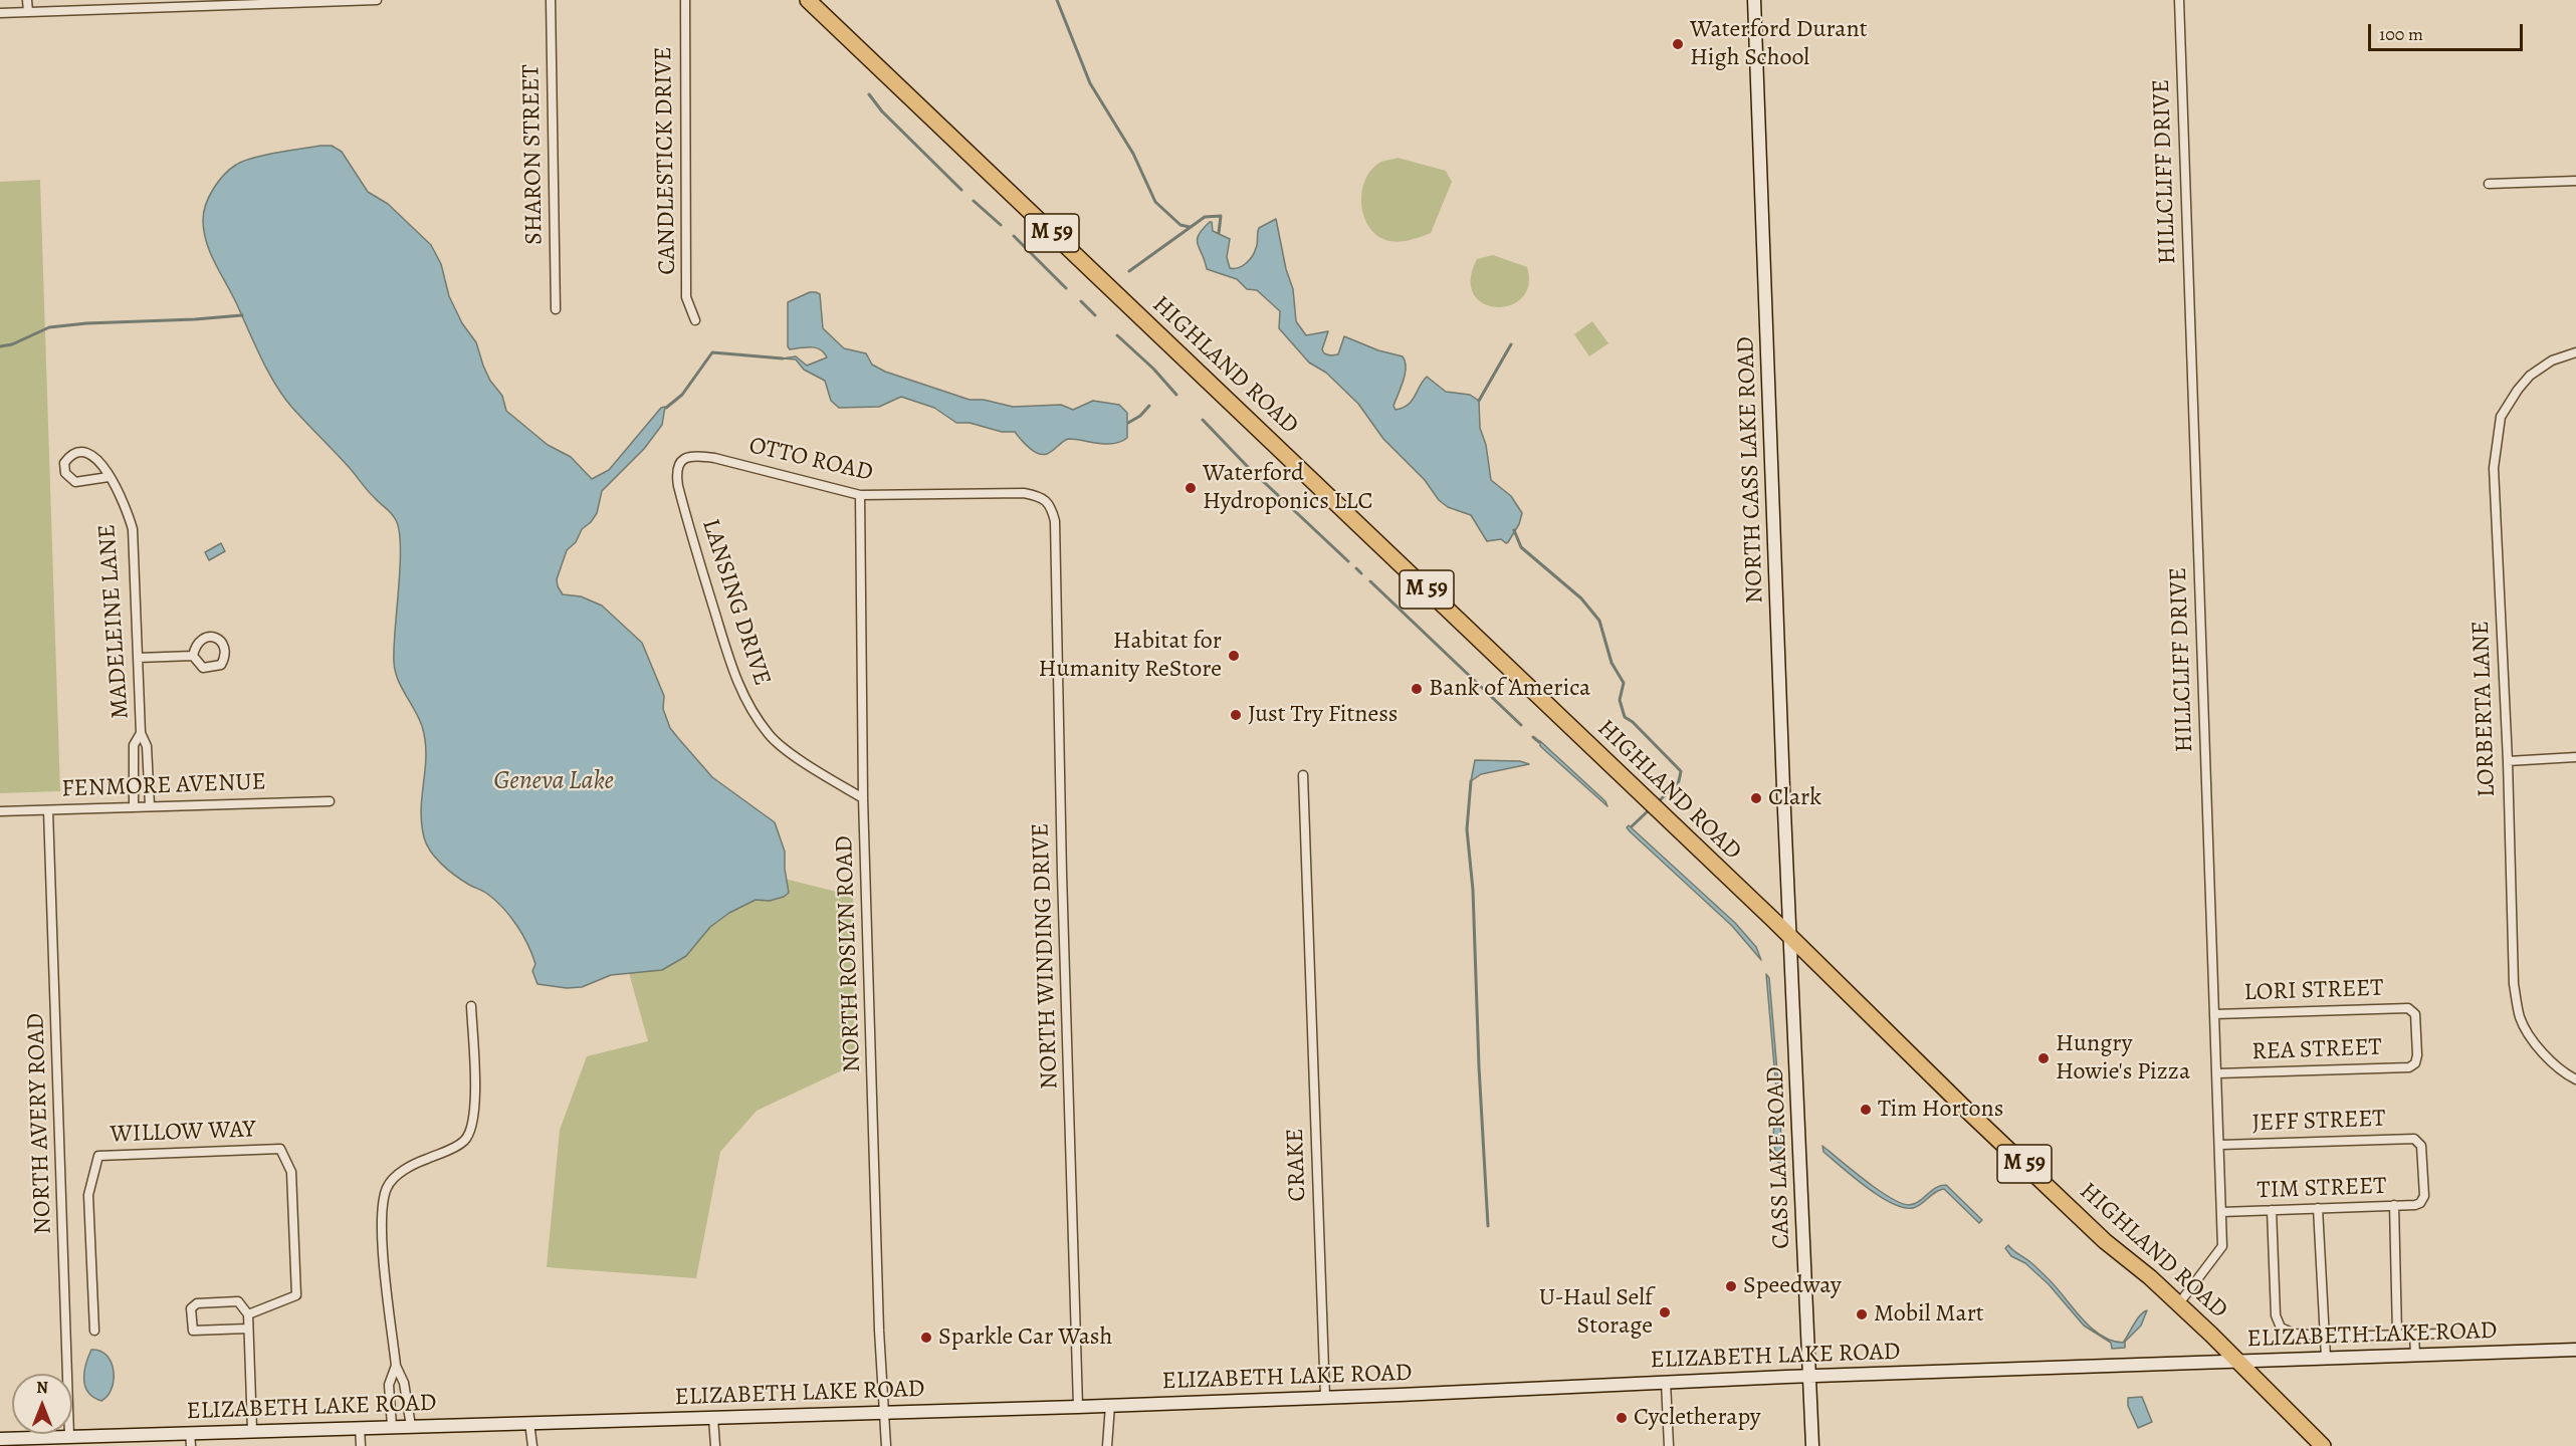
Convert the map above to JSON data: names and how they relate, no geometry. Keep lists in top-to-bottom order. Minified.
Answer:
{"streets":{"highway":["M 59","HIGHLAND ROAD"],"main road":["NORTH CASS LAKE ROAD","CASS LAKE ROAD","ELIZABETH LAKE ROAD"],"street":["SHARON STREET","CANDLESTICK DRIVE","HILLCLIFF DRIVE","OTTO ROAD","LANSING DRIVE","MADELEINE LANE","LORBERTA LANE","FENMORE AVENUE","NORTH ROSLYN ROAD","NORTH WINDING DRIVE","LORI STREET","REA STREET","JEFF STREET","NORTH AVERY ROAD","WILLOW WAY","CRAKE","TIM STREET"]},"crossings":[["HILLCLIFF DRIVE","HIGHLAND ROAD"],["HILLCLIFF DRIVE","LORI STREET"],["HILLCLIFF DRIVE","REA STREET"],["HILLCLIFF DRIVE","JEFF STREET"],["HILLCLIFF DRIVE","TIM STREET"],["M 59","HIGHLAND ROAD"],["M 59","ELIZABETH LAKE ROAD"],["HIGHLAND ROAD","NORTH CASS LAKE ROAD"],["HIGHLAND ROAD","CASS LAKE ROAD"],["HIGHLAND ROAD","ELIZABETH LAKE ROAD"],["OTTO ROAD","LANSING DRIVE"],["OTTO ROAD","NORTH ROSLYN ROAD"],["OTTO ROAD","NORTH WINDING DRIVE"],["NORTH CASS LAKE ROAD","CASS LAKE ROAD"],["LANSING DRIVE","NORTH ROSLYN ROAD"],["MADELEINE LANE","FENMORE AVENUE"],["FENMORE AVENUE","NORTH AVERY ROAD"],["NORTH ROSLYN ROAD","ELIZABETH LAKE ROAD"],["NORTH WINDING DRIVE","ELIZABETH LAKE ROAD"],["LORI STREET","REA STREET"],["JEFF STREET","TIM STREET"],["NORTH AVERY ROAD","ELIZABETH LAKE ROAD"],["CASS LAKE ROAD","ELIZABETH LAKE ROAD"],["CRAKE","ELIZABETH LAKE ROAD"]],"water":["Geneva Lake"],"places":["Waterford Durant High School","Waterford Hydroponics LLC","Habitat for Humanity ReStore","Bank of America","Just Try Fitness","Clark","Hungry Howie's Pizza","Tim Hortons","Speedway","U-Haul Self Storage","Mobil Mart","Sparkle Car Wash","Cycletherapy"],"scale_bar":"100 m","north":"top"}
